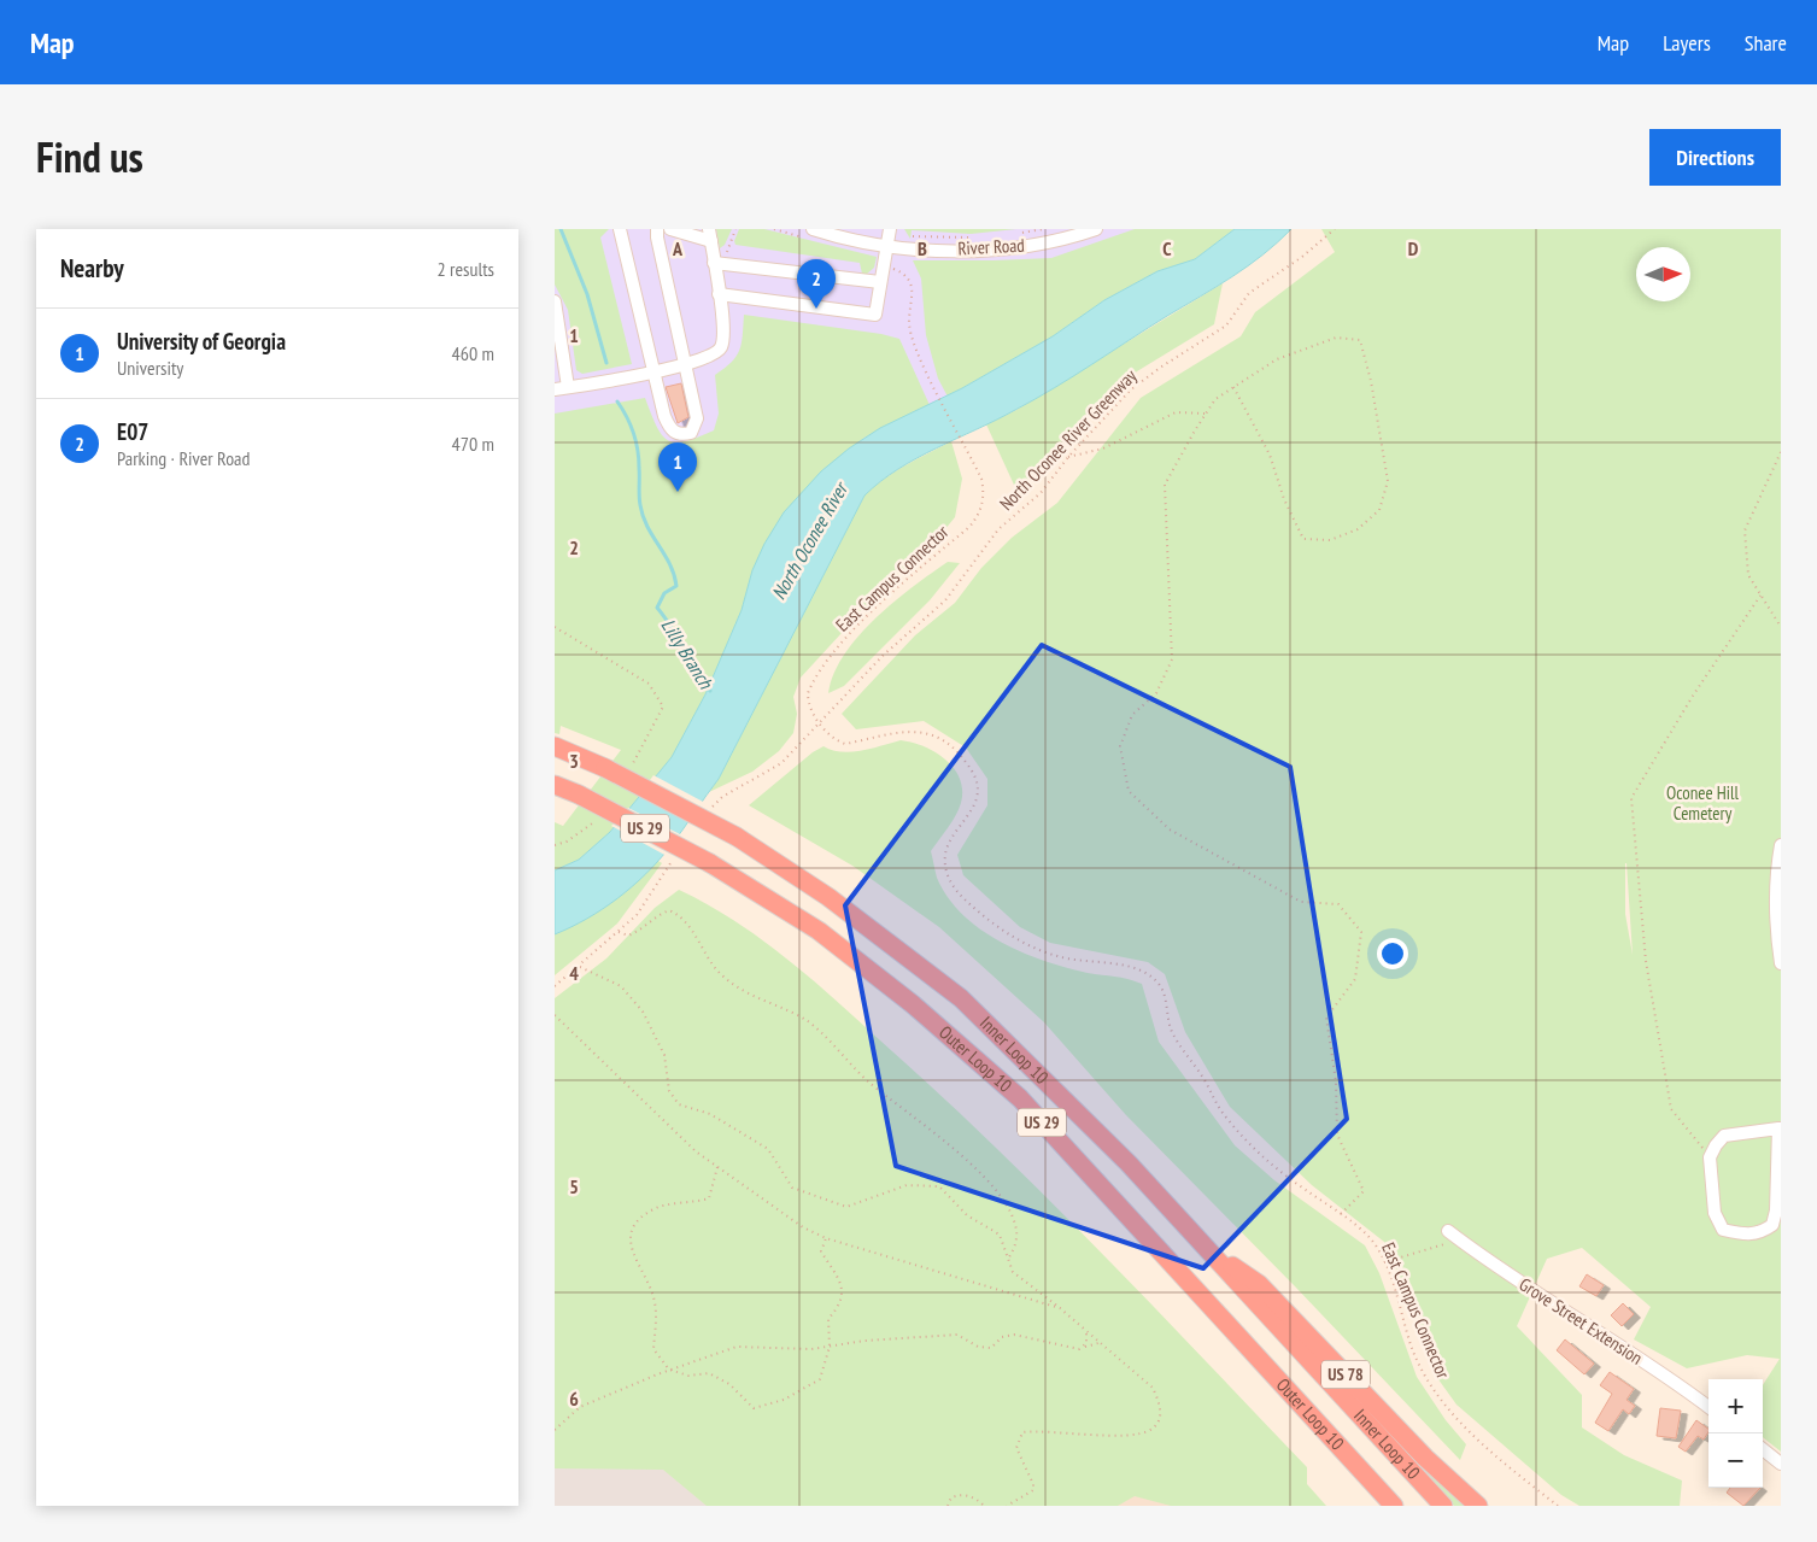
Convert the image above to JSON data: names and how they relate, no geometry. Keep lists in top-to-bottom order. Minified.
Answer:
{"streets":{"highway":["US 29","Inner Loop 10","Outer Loop 10","US 78"],"street":["River Road","Grove Street Extension"],"path":["North Oconee River Greenway","East Campus Connector"]},"crossings":[["North Oconee River Greenway","East Campus Connector"],["Inner Loop 10","US 78"]],"water":["North Oconee River","Lilly Branch"],"parks":["Oconee Hill Cemetery"],"north":"right","page":{"header":"Map","nav":["Map","Layers","Share"],"title":"Find us","buttons":"Directions","heading":["Nearby","2 results"],"pins":["2","1"],"list":[{"mark":"1","name":"University of Georgia","note":"University","value":"460 m"},{"mark":"2","name":"E07","note":"Parking · River Road","value":"470 m"}],"map_buttons":["+","−"]},"grid":{"columns":["A","B","C","D"],"rows":["1","2","3","4","5","6"]}}
